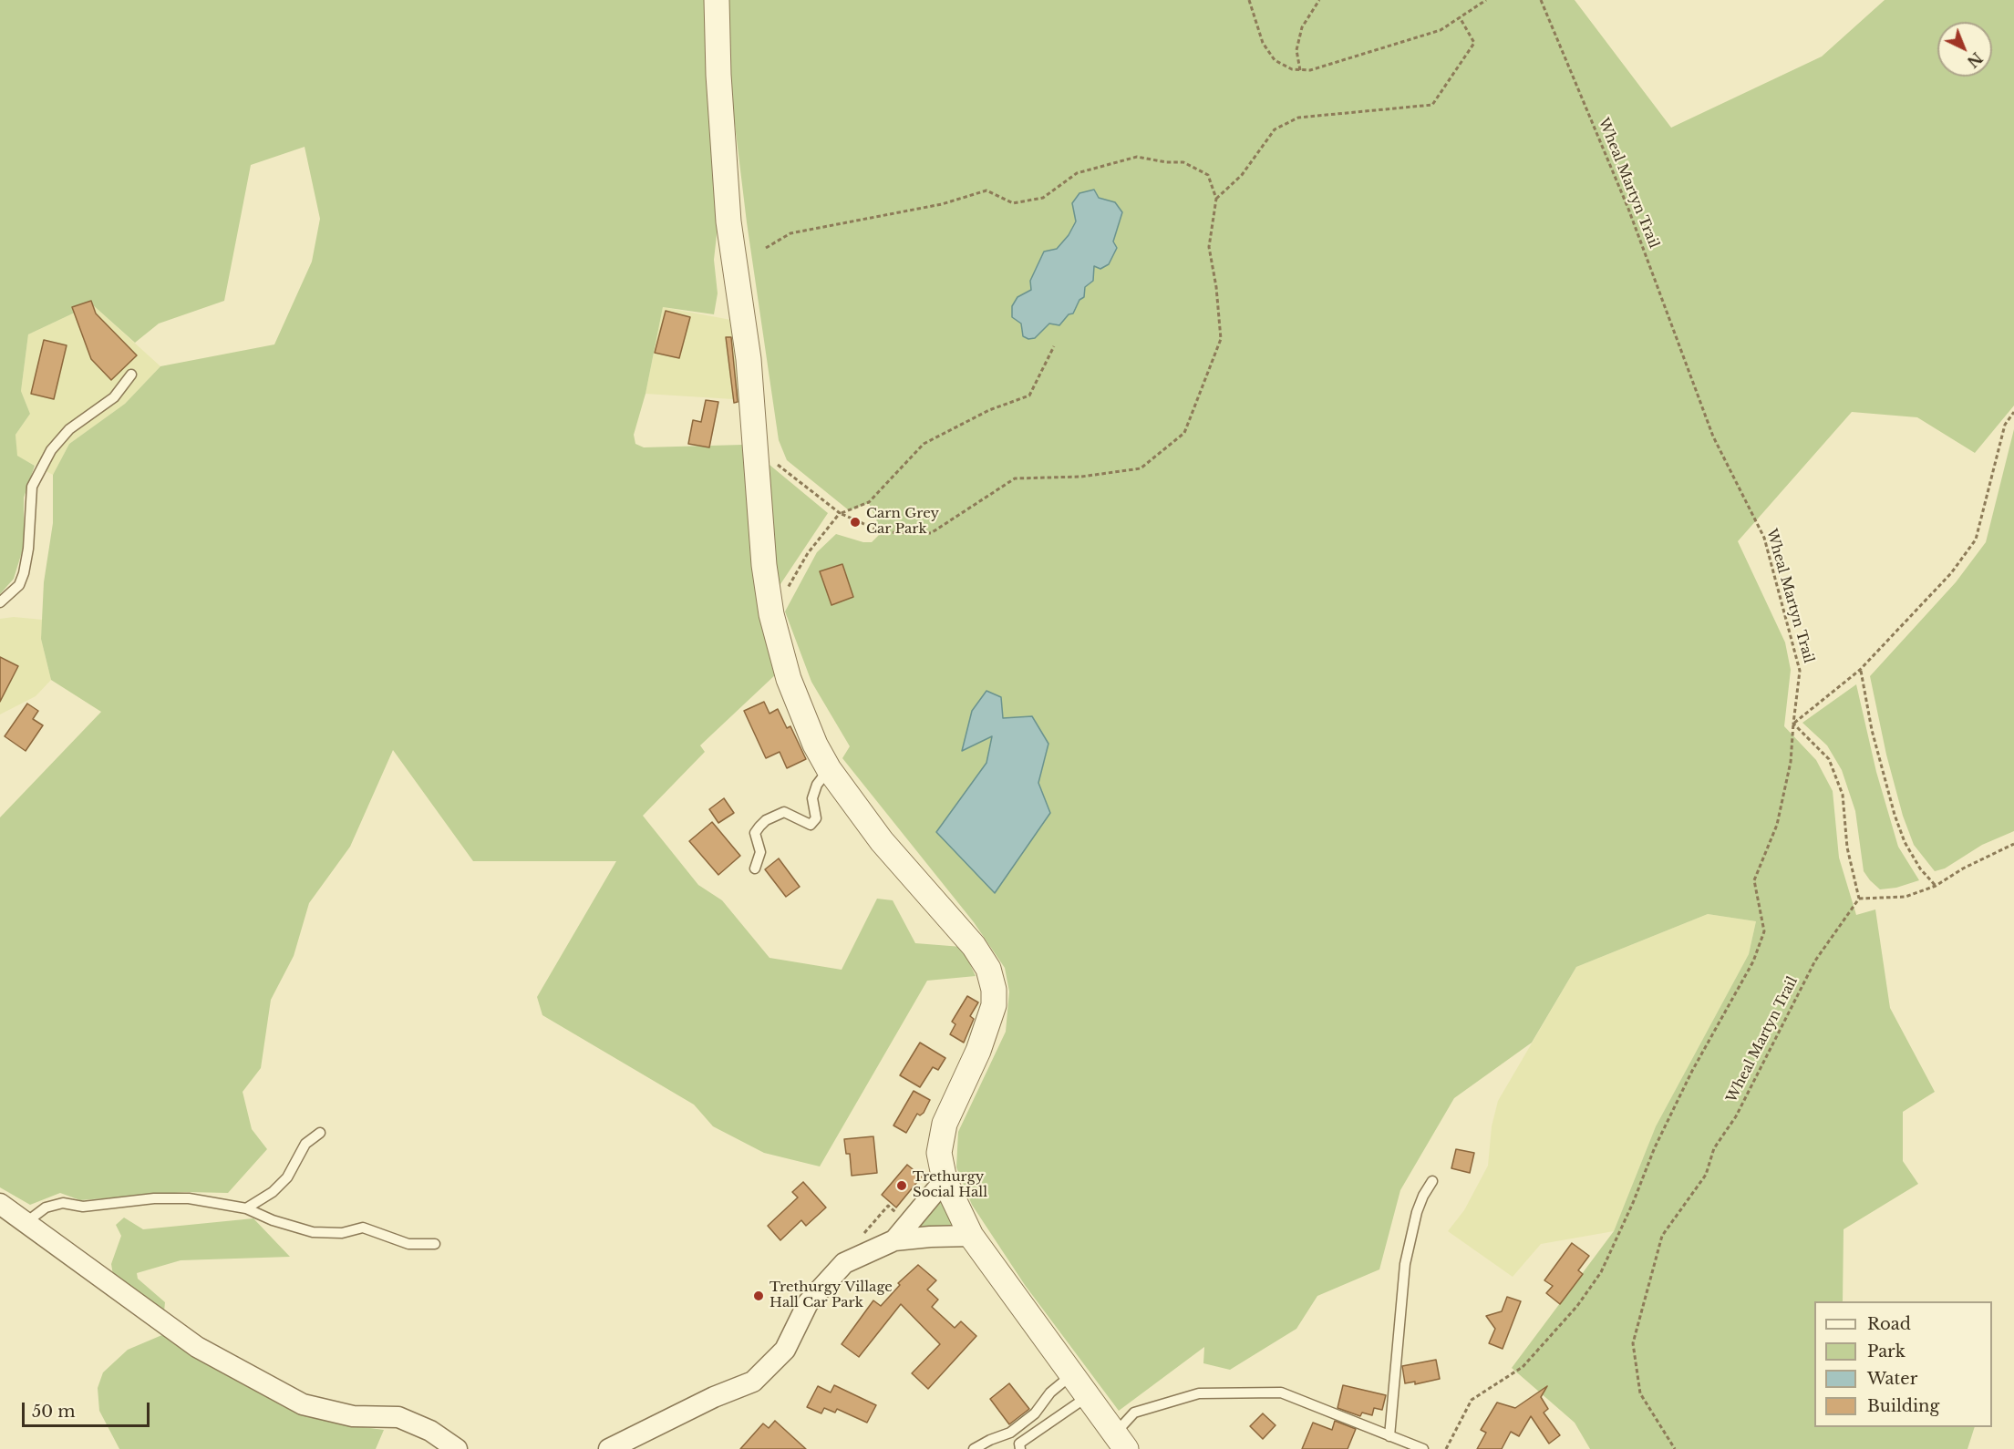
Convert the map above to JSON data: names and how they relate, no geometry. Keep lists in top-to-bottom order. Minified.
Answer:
{"streets":{"path":["Wheal Martyn Trail"]},"places":["Carn Grey Car Park","Trethurgy Social Hall","Trethurgy Village Hall Car Park"],"legend":["Road","Park","Water","Building"],"scale_bar":"50 m","north":"bottom right"}
